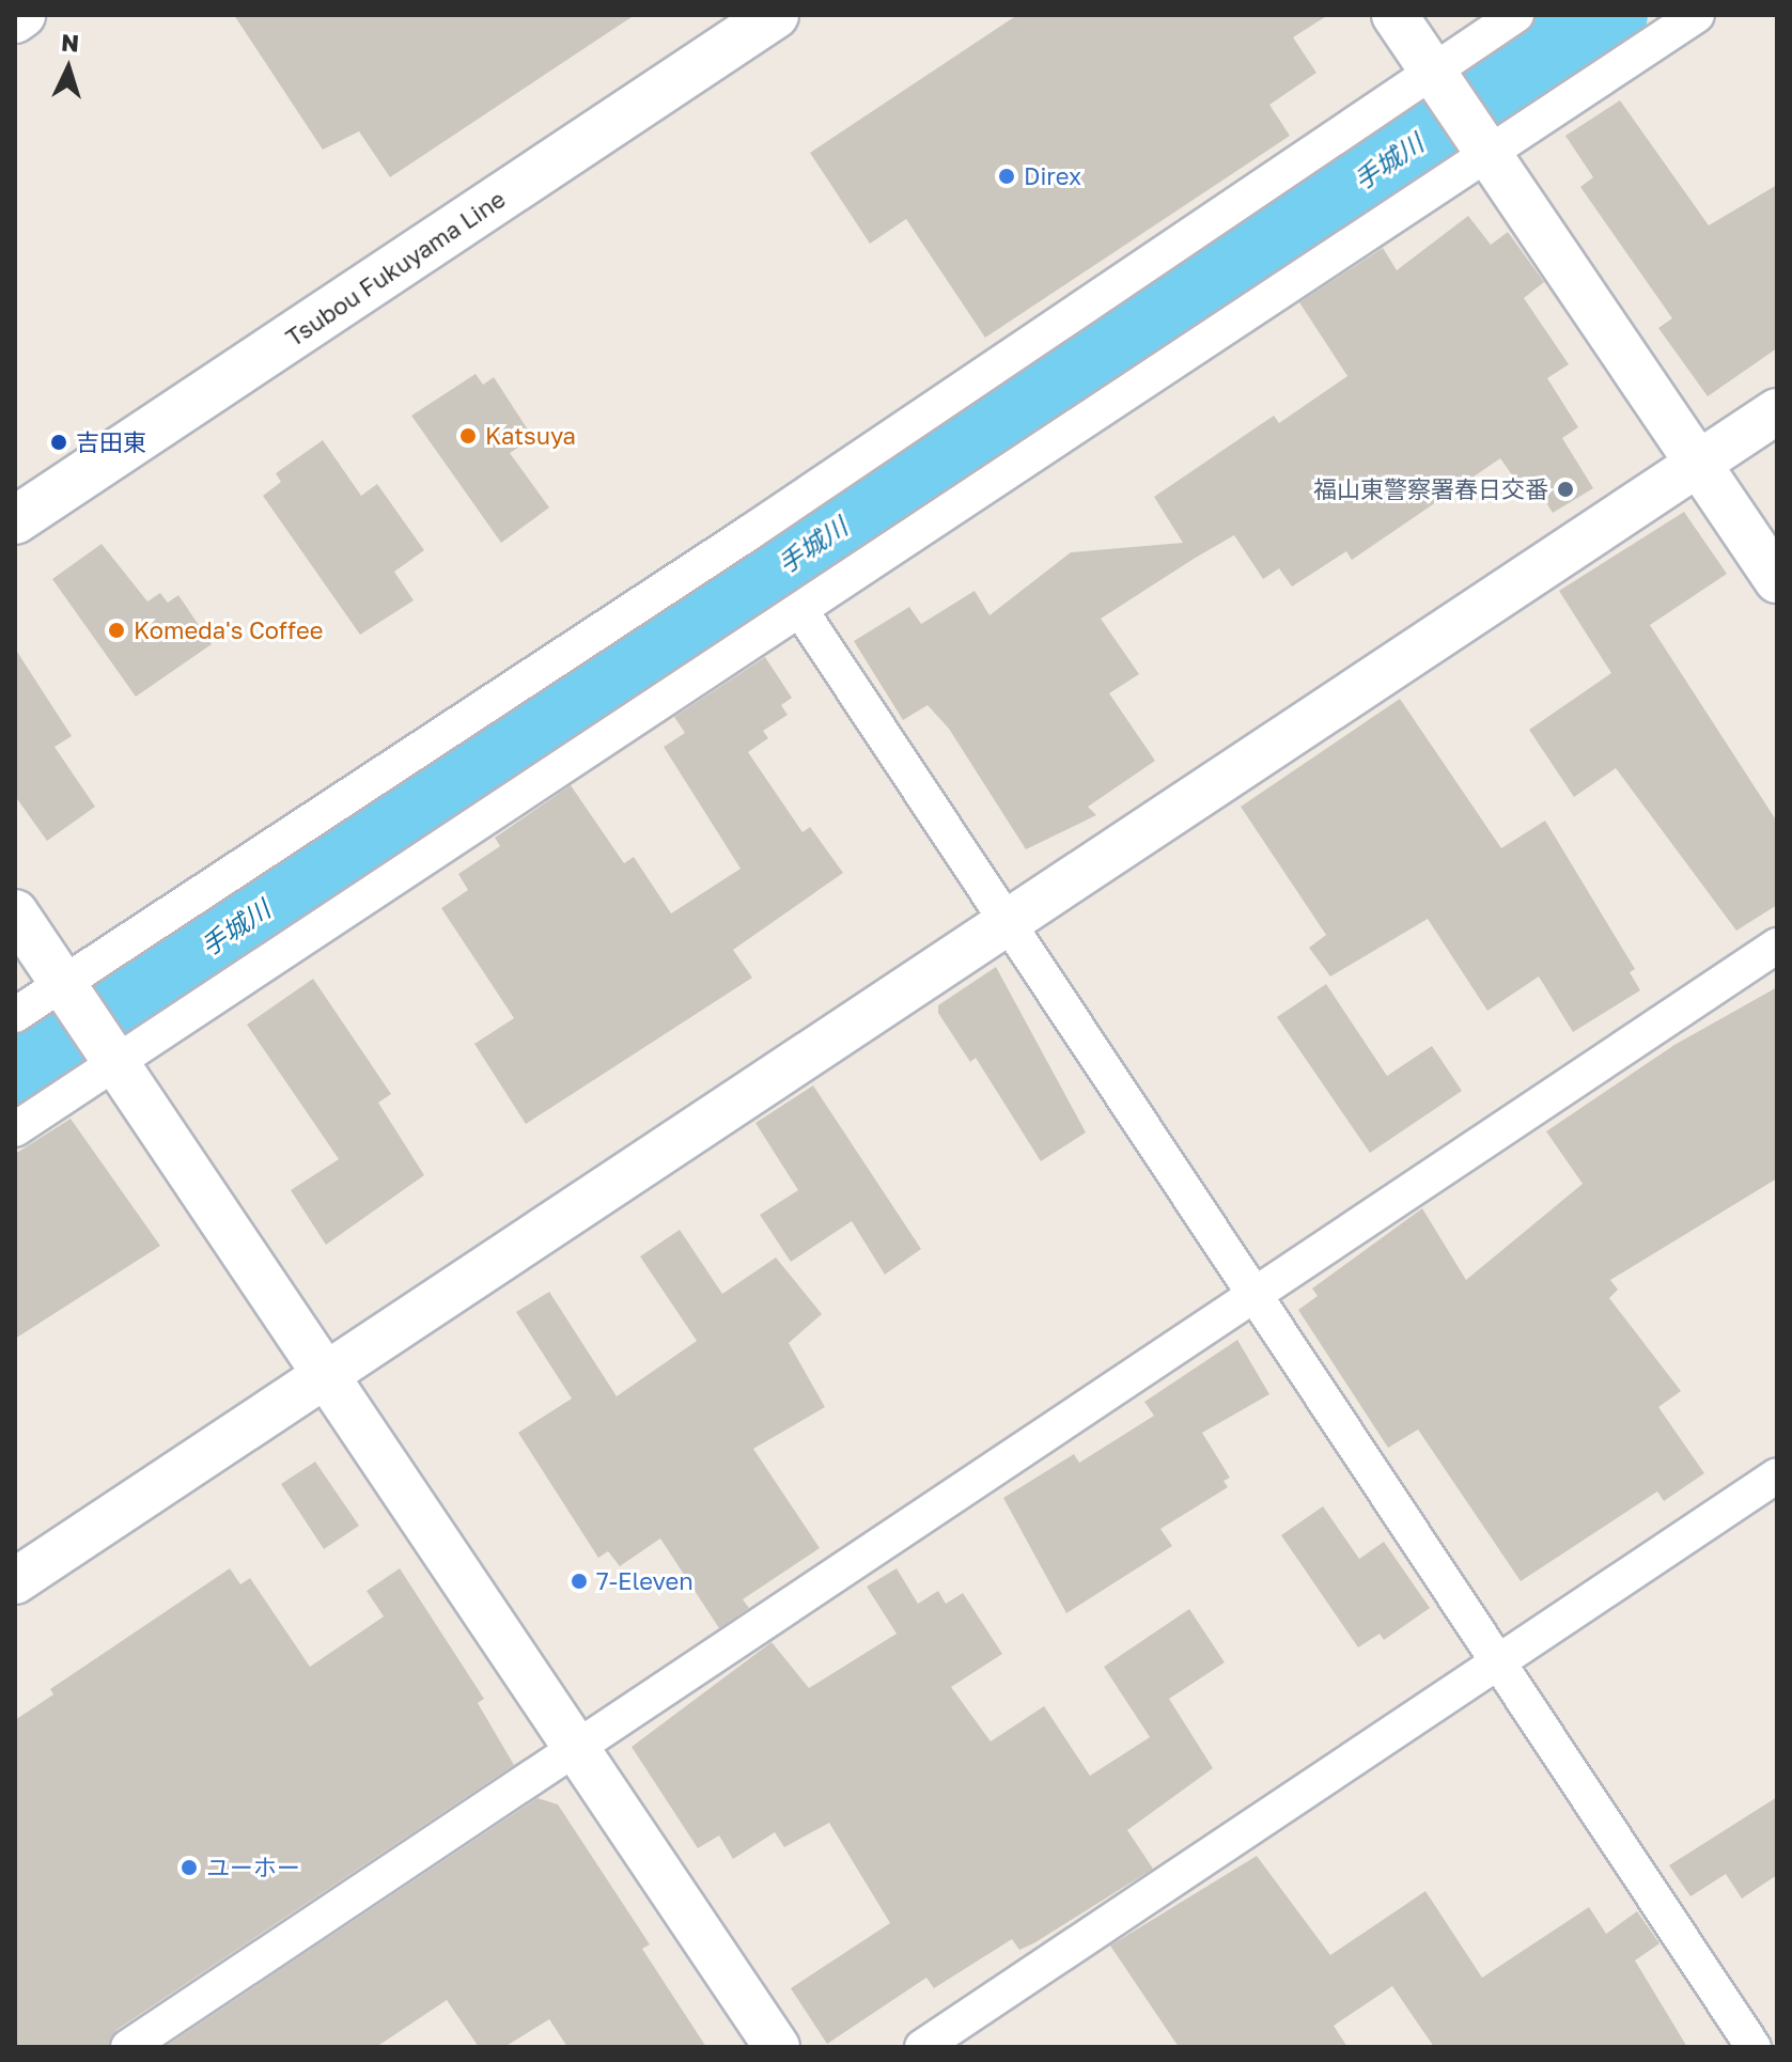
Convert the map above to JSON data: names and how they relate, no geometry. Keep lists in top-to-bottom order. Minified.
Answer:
{"streets":{"main road":["Tsubou Fukuyama Line"]},"water":["手城川"],"places":["Direx","Katsuya","吉田東","福山東警察署春日交番","Komeda's Coffee","7-Eleven","ユーホー"],"north":"top"}
